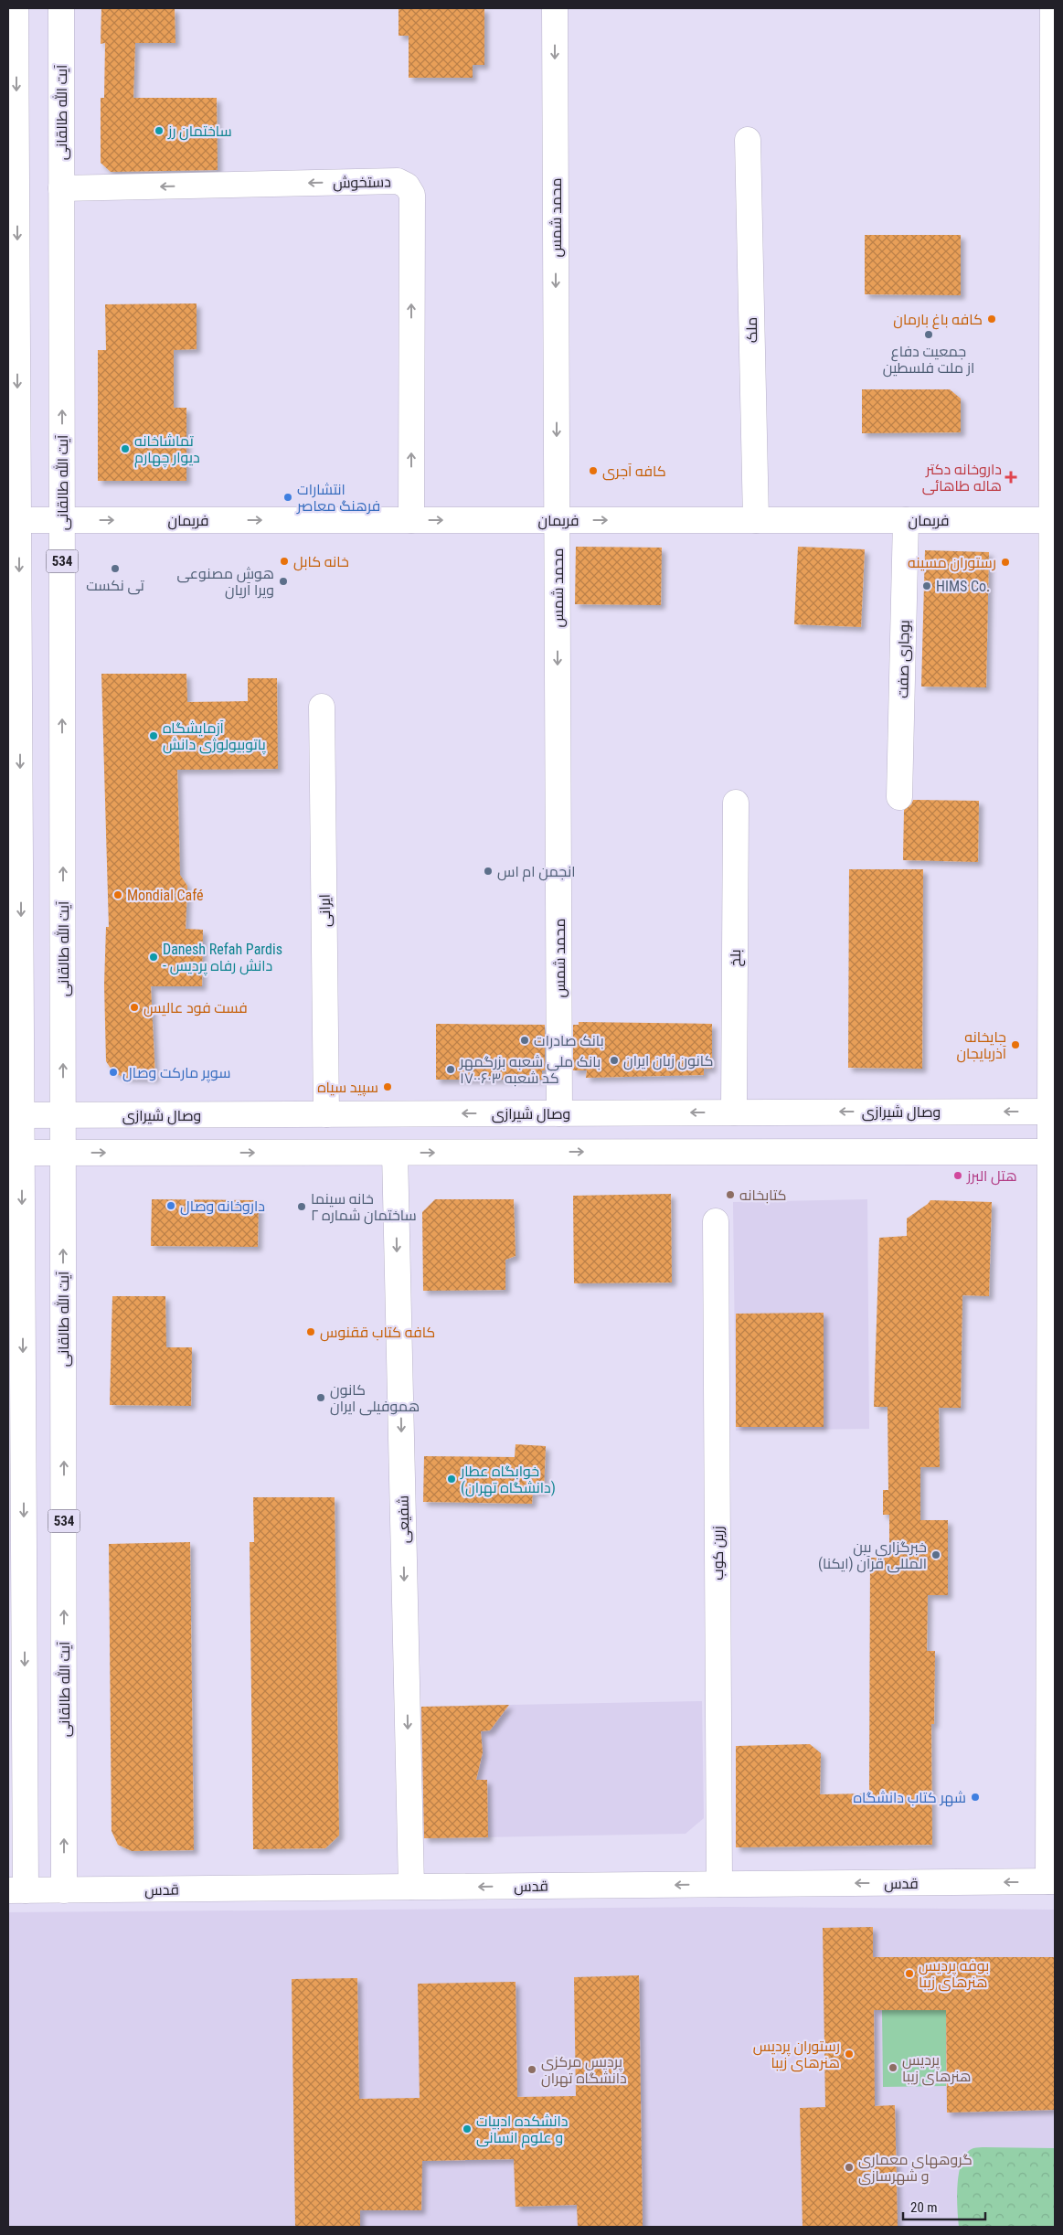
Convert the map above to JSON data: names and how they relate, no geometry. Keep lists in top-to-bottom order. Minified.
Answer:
{"streets":{"street":["آیت الله طالقانی","دستخوش","محمد شمس","ملک","فریمان","534","بوجاری صفت","ایرانی","بلخ","وصال شیرازی","شفیعی","زرین کوب","قدس"]},"crossings":[["آیت الله طالقانی","دستخوش"],["آیت الله طالقانی","فریمان"],["آیت الله طالقانی","وصال شیرازی"],["آیت الله طالقانی","قدس"],["دستخوش","فریمان"],["محمد شمس","فریمان"],["محمد شمس","وصال شیرازی"],["ملک","فریمان"],["فریمان","بوجاری صفت"],["ایرانی","وصال شیرازی"],["بلخ","وصال شیرازی"],["وصال شیرازی","شفیعی"],["شفیعی","قدس"],["زرین کوب","قدس"]],"one_way":["محمد شمس","فریمان","شفیعی","قدس"],"places":{"other":["ساختمان رز","کافه باغ بارمان","جمعیت دفاع از ملت فلسطین","تماشاخانه دیوار چهارم","کافه آجری","انتشارات فرهنگ معاصر","خانه کابل","رستوران مسینه","تی نکست","هوش مصنوعی ویرا آریان","HIMS Co.","آزمایشگاه پاتوبیولوژی دانش","انجمن ام اس","Mondial Café","Danesh Refah Pardis - دانش رفاه پردیس","فست فود عالیس","بانک صادرات","چایخانه آذربایجان","کانون زبان ایران","بانک ملی شعبه بزرگمهر کد شعبه ۱۷۰۰۶۰۳","سوپر مارکت وصال","سپید سیاه","هتل البرز","کتابخانه","داروخانه وصال","خانه سینما ساختمان شماره ۲","کافه کتاب ققنوس","کانون هموفیلی ایران","خوابگاه عطار (دانشگاه تهران)","خبرگزاری بین المللی قرآن (ایکنا)","شهر کتاب دانشگاه","بوفه پردیس هنرهای زیبا","رستوران پردیس هنرهای زیبا","پردیس هنرهای زیبا","پردیس مرکزی دانشگاه‌ تهران","دانشکده ادبیات و علوم انسانی","گروههای معماری و شهرسازی"],"health":["داروخانه دکتر هاله طاهائی"]},"scale_bar":"20 m"}
